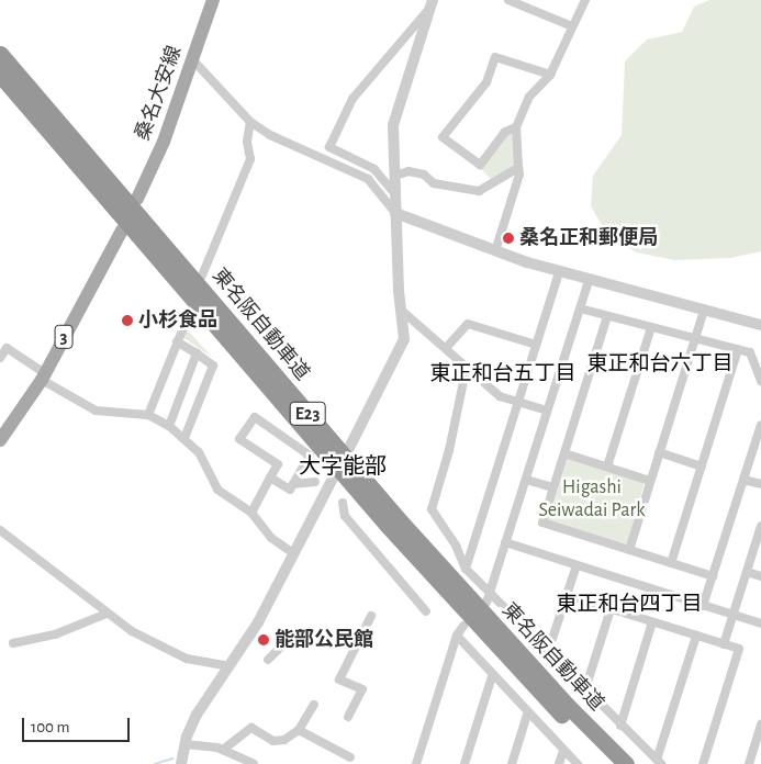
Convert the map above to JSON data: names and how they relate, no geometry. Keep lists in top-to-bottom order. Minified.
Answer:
{"streets":{"highway":["東名阪自動車道","E23"],"main road":["桑名大安線","3"]},"districts":["東正和台六丁目","東正和台五丁目","大字能部","東正和台四丁目"],"parks":["Higashi Seiwadai Park"],"places":["桑名正和郵便局","小杉食品","能部公民館"],"scale_bar":"100 m"}
